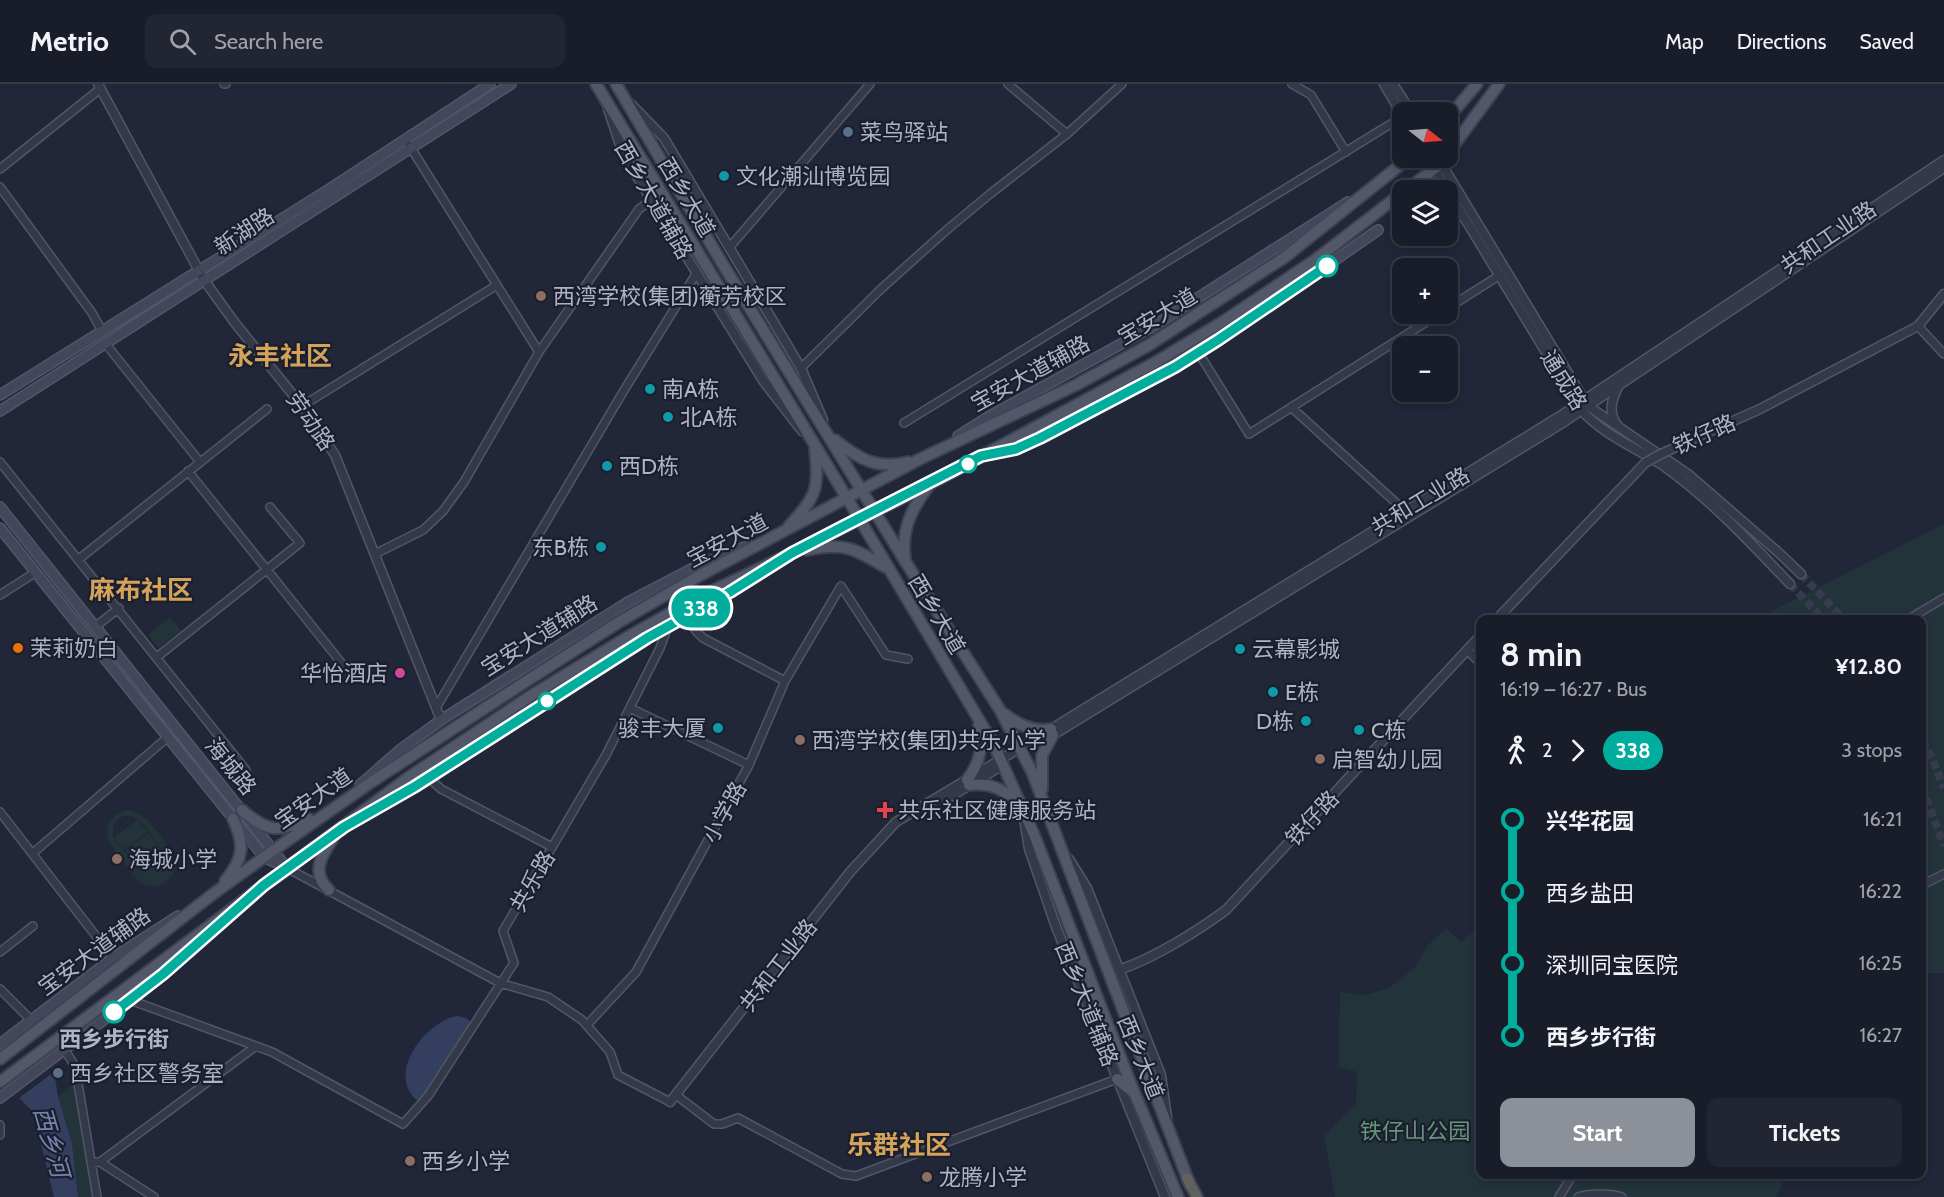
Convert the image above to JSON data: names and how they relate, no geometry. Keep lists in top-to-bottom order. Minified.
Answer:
{"streets":{"main road":["西乡大道","新湖路","宝安大道","宝安大道辅路","海城路"],"street":["西乡大道辅路","共和工业路","通成路","劳动路","铁仔路","小学路","共乐路"]},"crossings":[["西乡大道","西乡大道辅路"],["西乡大道","共和工业路"],["西乡大道","宝安大道"],["西乡大道辅路","铁仔路"],["新湖路","劳动路"],["共和工业路","通成路"],["宝安大道","宝安大道辅路"],["宝安大道","海城路"],["宝安大道辅路","劳动路"]],"districts":["永丰社区","麻布社区","乐群社区"],"water":["西乡河"],"parks":["铁仔山公园"],"places":{"other":["菜鸟驿站","文化潮汕博览园","西湾学校(集团)蘅芳校区","南A栋","北A栋","西D栋","东B栋","茉莉奶白","云幕影城","华怡酒店","E栋","D栋","骏丰大厦","C栋","西湾学校(集团)共乐小学","启智幼儿园","海城小学","西乡步行街","西乡社区警务室","西乡小学","龙腾小学"],"health":["共乐社区健康服务站"]},"lines":["bus line 338"],"north":"right","page":{"header":"Metrio","search":"Search here","nav":["Map","Directions","Saved"],"on_map":"338","map_buttons":["+","−"],"heading":["8 min","16:19 – 16:27 · Bus","¥12.80"],"legs":["2","338","3 stops"],"list":[{"name":"兴华花园","value":"16:21"},{"name":"西乡盐田","value":"16:22"},{"name":"深圳同宝医院","value":"16:25"},{"name":"西乡步行街","value":"16:27"}],"buttons":["Start","Tickets"]}}
